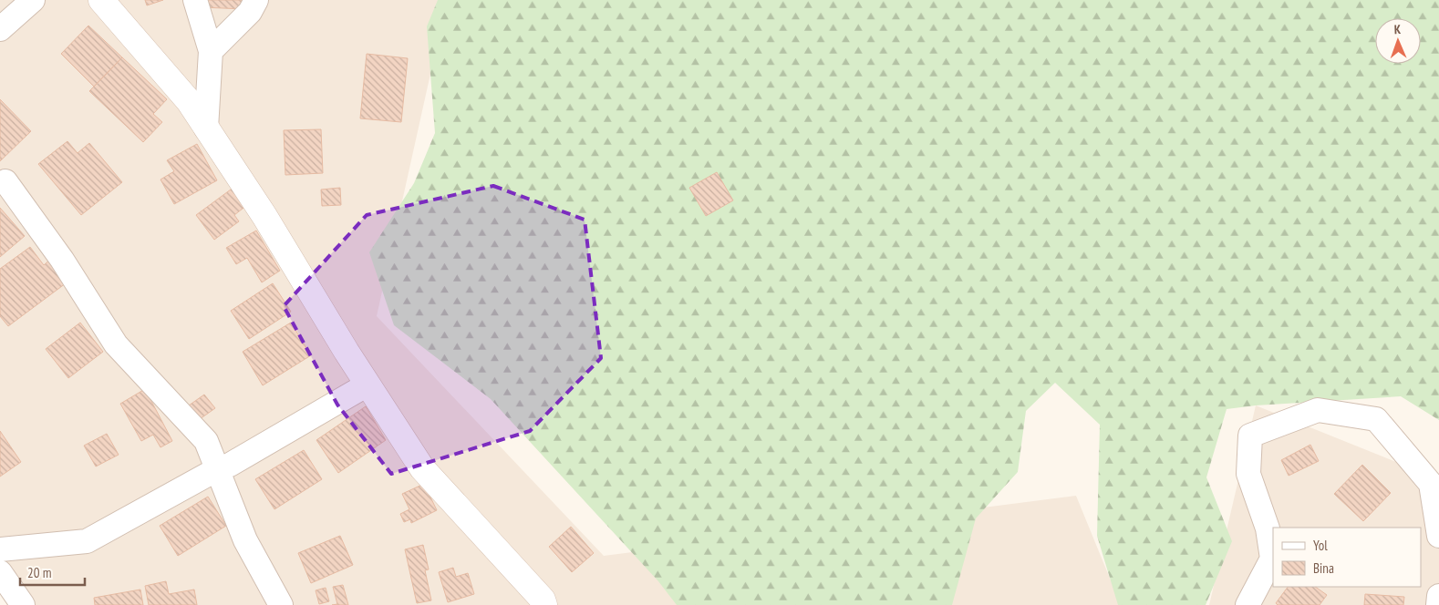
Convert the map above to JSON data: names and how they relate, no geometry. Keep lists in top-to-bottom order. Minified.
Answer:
{"legend":["Yol","Bina"],"scale_bar":"20 m","north":"top"}
